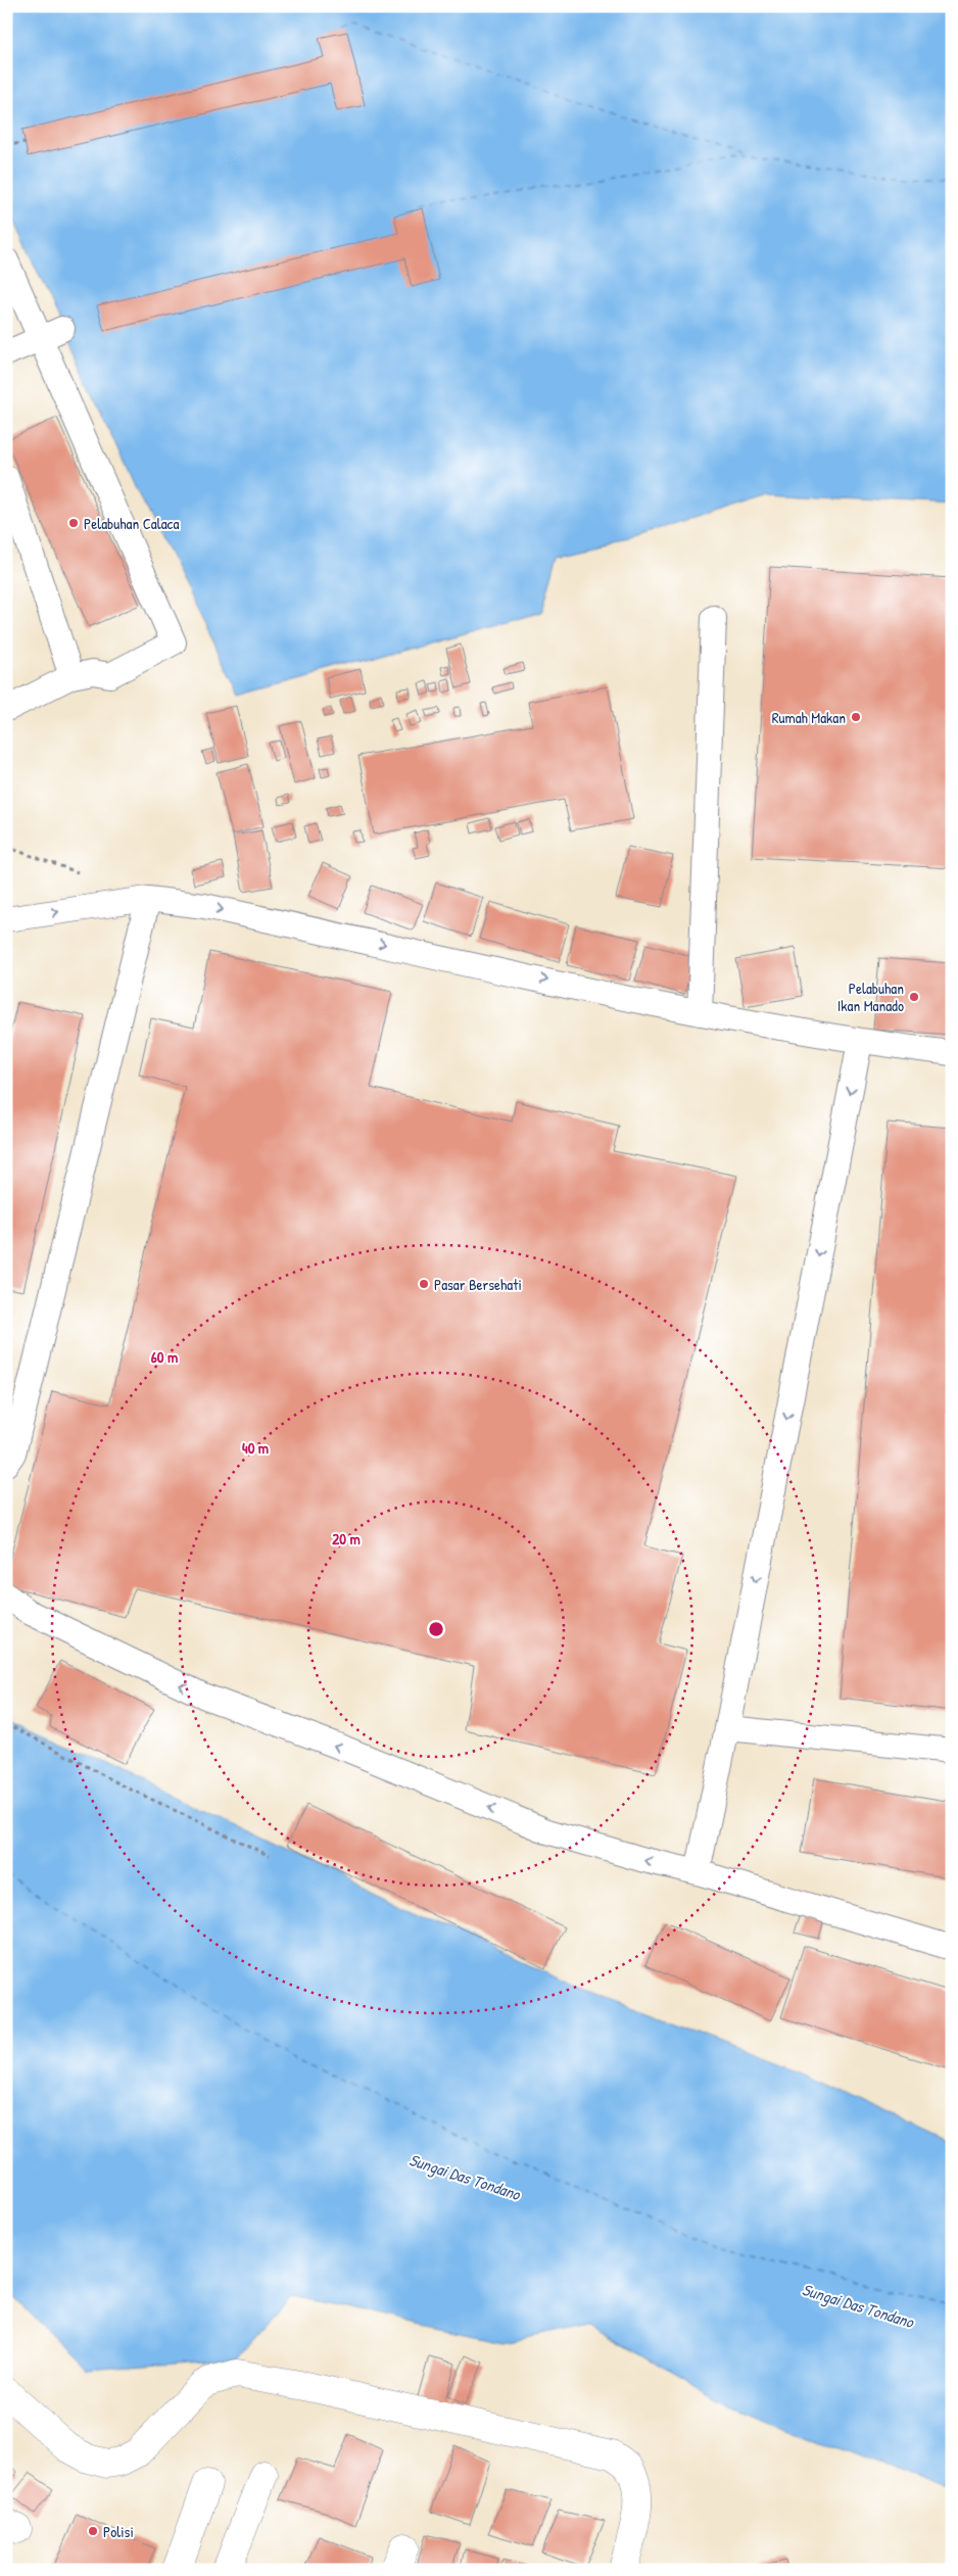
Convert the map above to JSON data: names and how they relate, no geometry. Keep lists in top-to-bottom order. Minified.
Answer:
{"water":["Sungai Das Tondano"],"places":["Pelabuhan Calaca","Rumah Makan","Pelabuhan Ikan Manado","Pasar Bersehati","Polisi"],"rings":["60 m","40 m","20 m"]}
